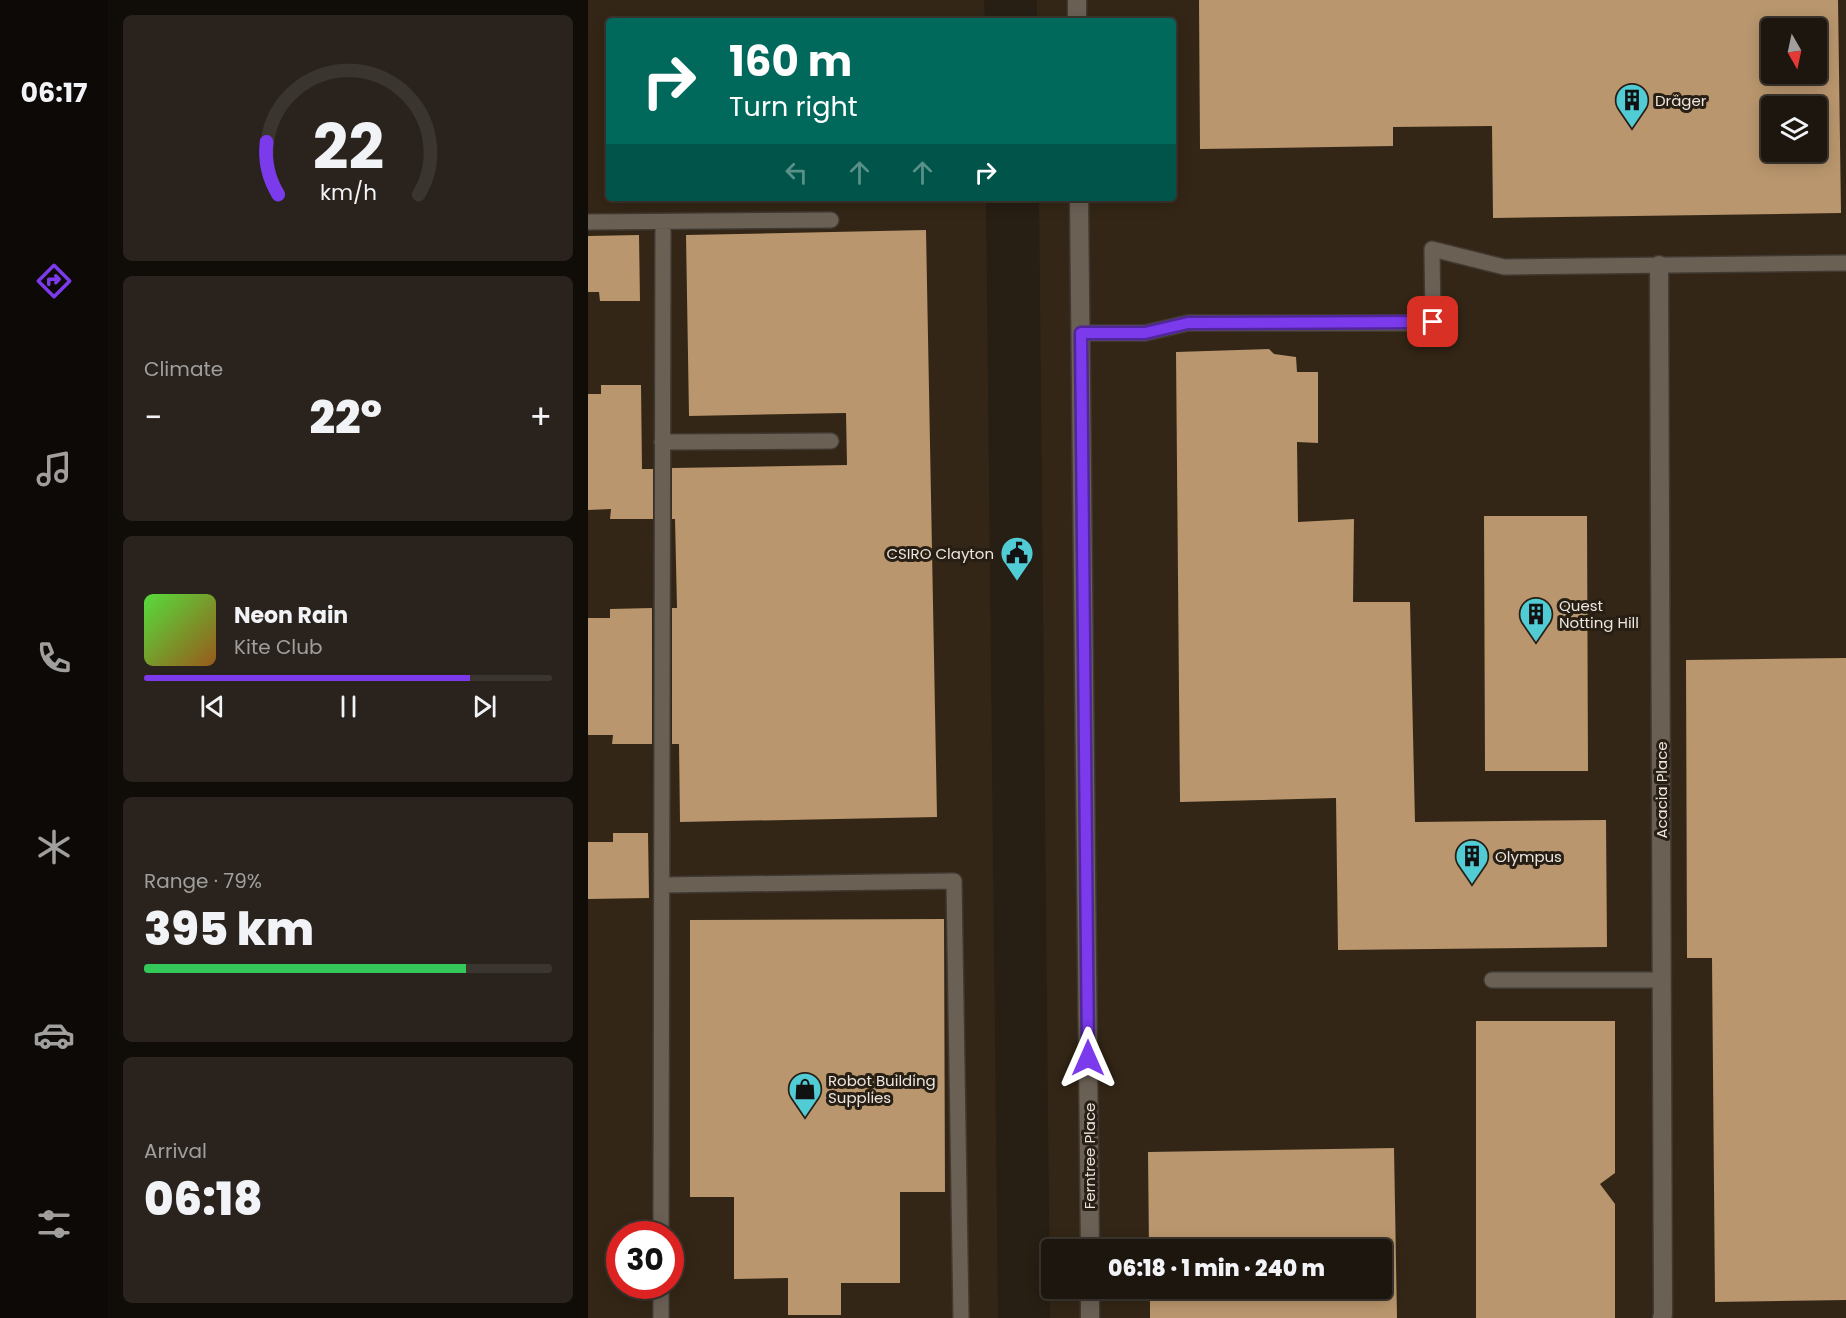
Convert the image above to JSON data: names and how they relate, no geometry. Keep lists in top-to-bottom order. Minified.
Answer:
{"streets":{"street":["Acacia Place","Ferntree Place"]},"places":{"building":["Dräger","Quest Notting Hill","Olympus"],"public building":["CSIRO Clayton"],"shop":["Robot Building Supplies"]},"north":"bottom","page":{"tabs":"06:17","turn":["160 m","Turn right"],"tile":["Climate",["Range · 79%","395 km"],["Arrival","06:18"]],"heat":["−","22°","+"],"song":["Neon Rain","Kite Club"],"limit":"30","trip":"06:18 · 1 min · 240 m","gauge":["22","km/h"]}}
